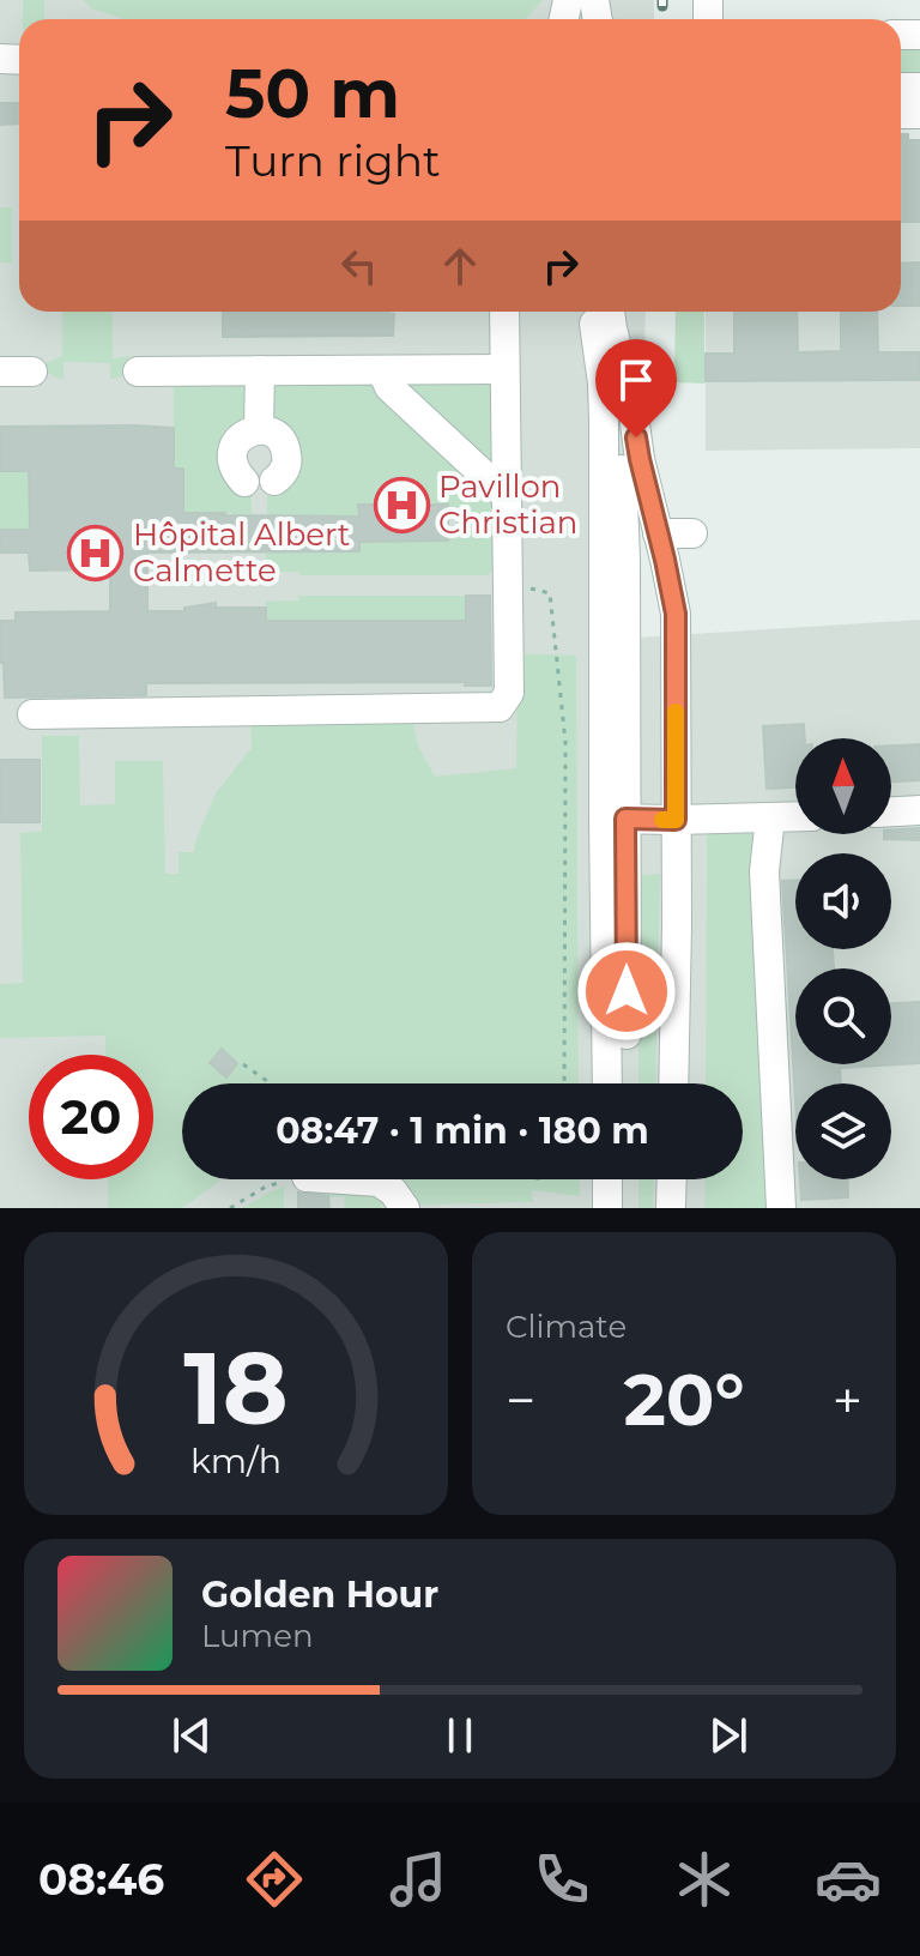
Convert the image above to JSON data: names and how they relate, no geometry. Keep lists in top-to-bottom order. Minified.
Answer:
{"places":{"hospital":["Pavillon Christian","Hôpital Albert Calmette"]},"north":"top","page":{"turn":["50 m","Turn right"],"limit":"20","trip":"08:47 · 1 min · 180 m","tile":"Climate","heat":["−","20°","+"],"song":["Golden Hour","Lumen"],"tabs":"08:46","gauge":["18","km/h"]}}
